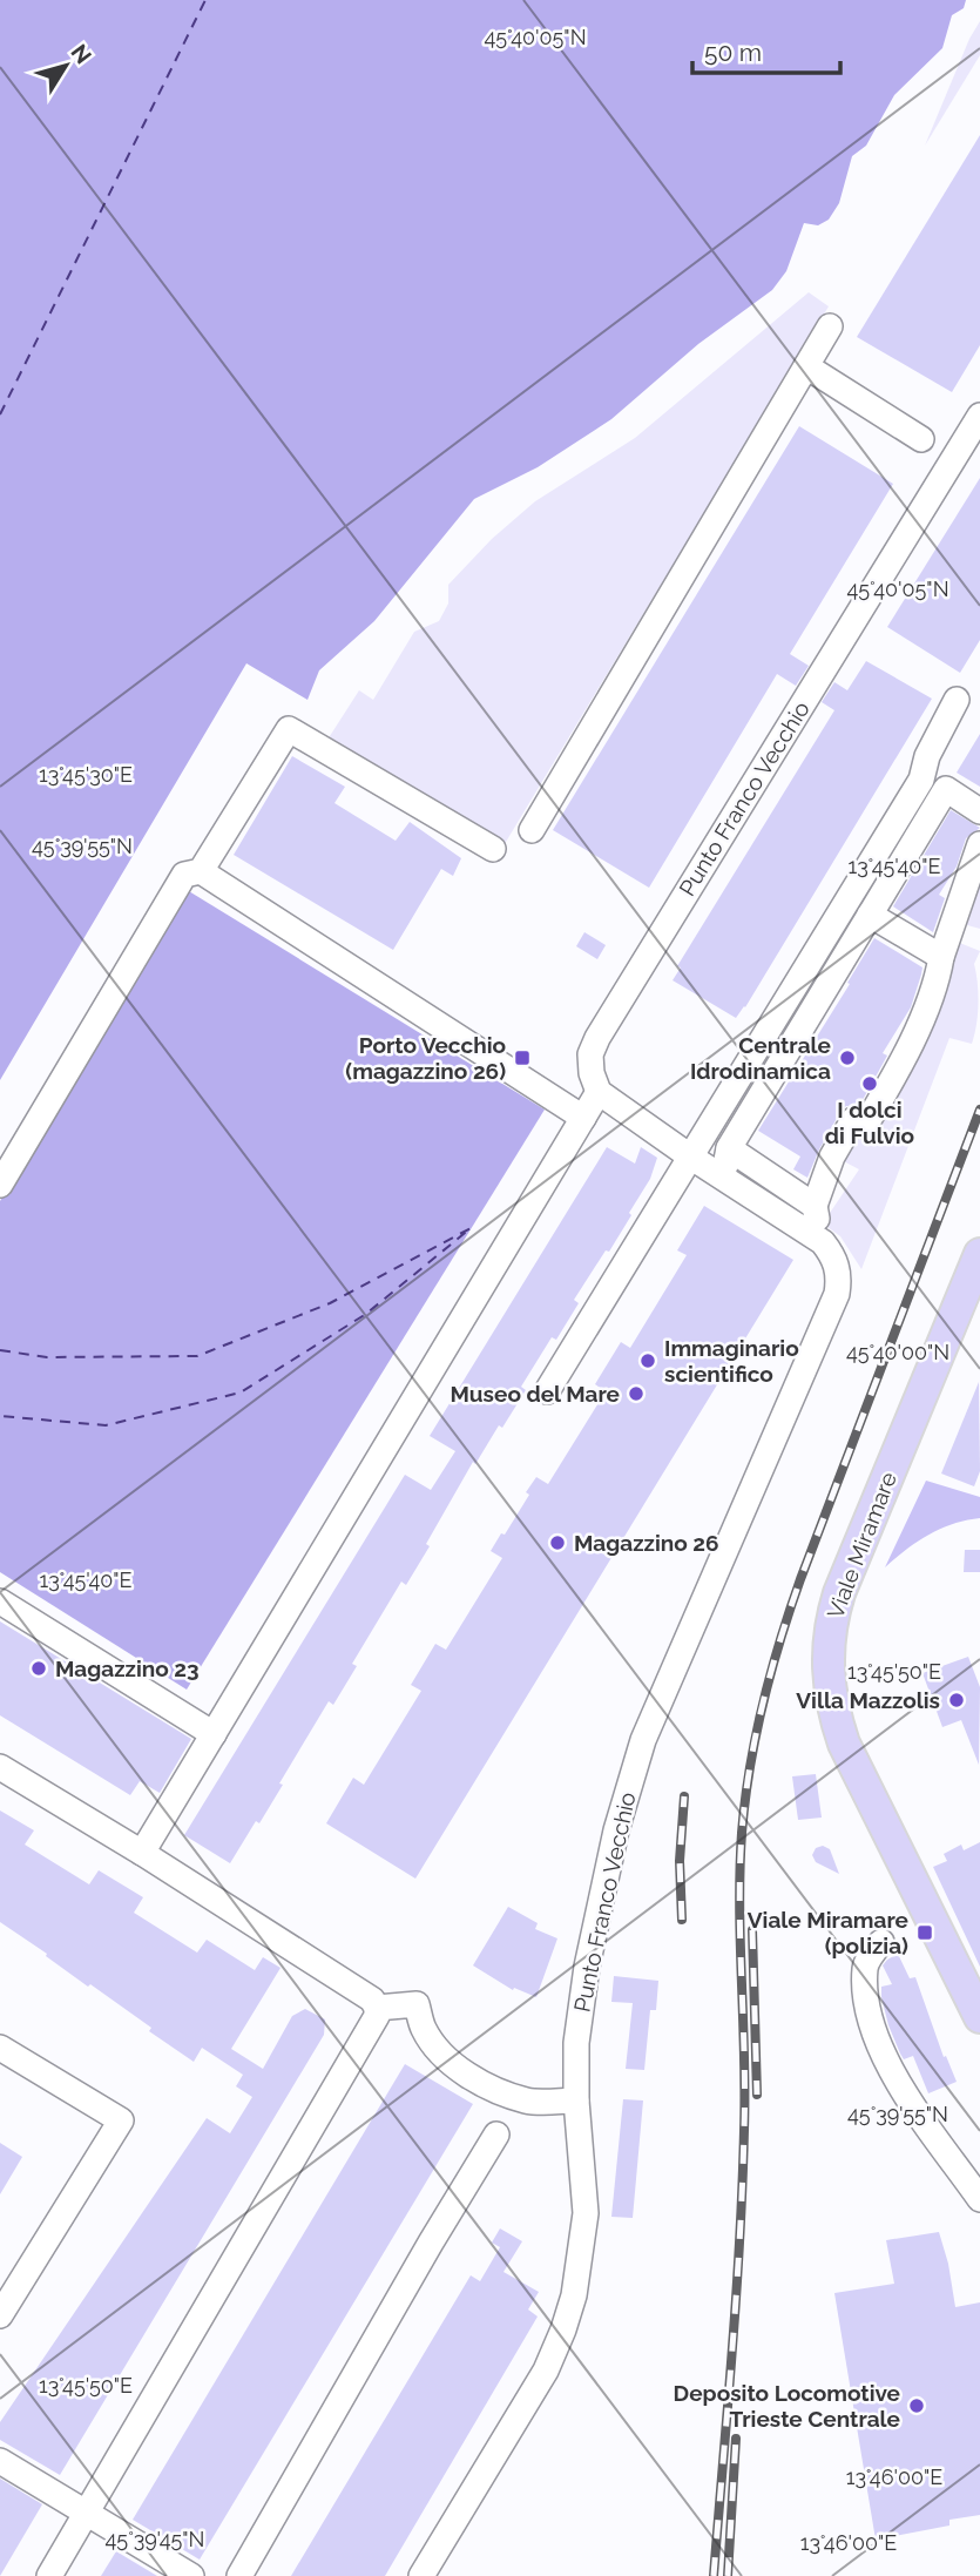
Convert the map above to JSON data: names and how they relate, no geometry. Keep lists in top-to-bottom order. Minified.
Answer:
{"streets":{"main road":["Viale Miramare"],"street":["Punto Franco Vecchio"]},"places":{"transit":["Porto Vecchio (magazzino 26)","Viale Miramare (polizia)"],"other":["Centrale Idrodinamica","I dolci di Fulvio","Immaginario scientifico","Museo del Mare","Magazzino 26","Magazzino 23","Villa Mazzolis","Deposito Locomotive Trieste Centrale"]},"scale_bar":"50 m","north":"top right","coordinates":["45°40'05\"N","13°45'30\"E","45°39'55\"N","13°45'40\"E","45°40'00\"N","13°45'50\"E","13°46'00\"E","45°39'45\"N"]}
